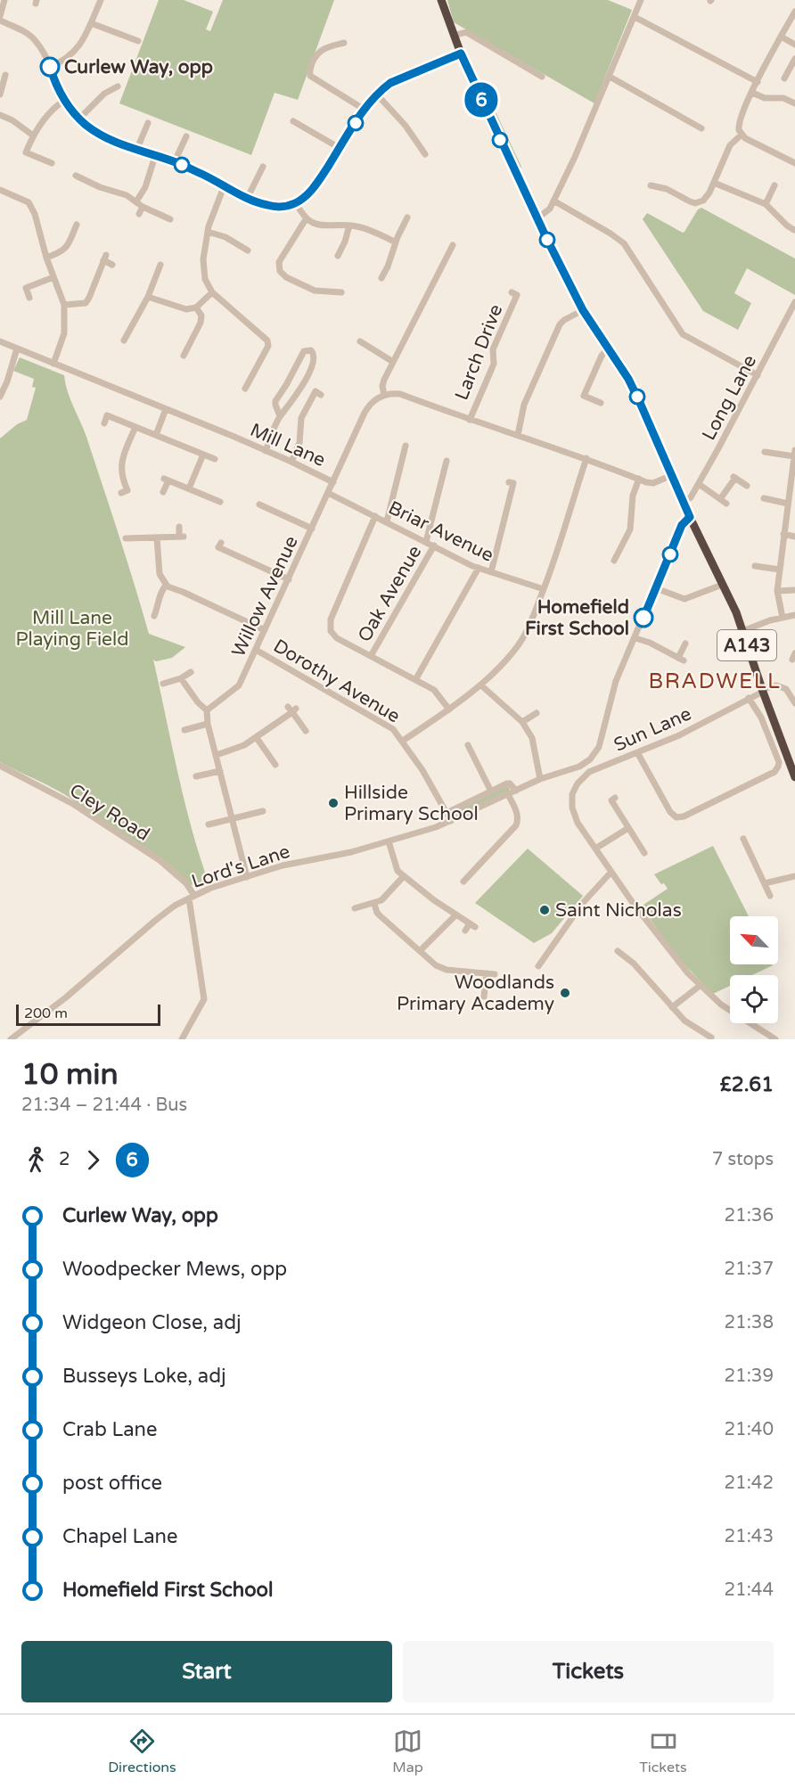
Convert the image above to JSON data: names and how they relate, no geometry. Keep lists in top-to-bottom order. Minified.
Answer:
{"streets":{"highway":["A143"],"street":["Larch Drive","Long Lane","Mill Lane","Briar Avenue","Oak Avenue","Willow Avenue","Dorothy Avenue","Sun Lane","Cley Road","Lord's Lane"]},"crossings":[["Long Lane","A143"],["Mill Lane","Willow Avenue"],["Briar Avenue","Oak Avenue"],["Briar Avenue","Willow Avenue"],["Willow Avenue","Dorothy Avenue"],["A143","Sun Lane"],["Dorothy Avenue","Lord's Lane"],["Cley Road","Lord's Lane"]],"districts":["BRADWELL"],"parks":["Mill Lane Playing Field"],"places":["Curlew Way, opp","Homefield First School","Hillside Primary School","Saint Nicholas","Woodlands Primary Academy"],"lines":["bus line 6"],"scale_bar":"200 m","north":"top left","page":{"on_map":"6","scale":"200 m","heading":["10 min","21:34 – 21:44 · Bus","£2.61"],"legs":["2","6","7 stops"],"list":[{"name":"Curlew Way, opp","value":"21:36"},{"name":"Woodpecker Mews, opp","value":"21:37"},{"name":"Widgeon Close, adj","value":"21:38"},{"name":"Busseys Loke, adj","value":"21:39"},{"name":"Crab Lane","value":"21:40"},{"name":"post office","value":"21:42"},{"name":"Chapel Lane","value":"21:43"},{"name":"Homefield First School","value":"21:44"}],"buttons":["Start","Tickets"],"tabs":["Directions","Map","Tickets"]}}
